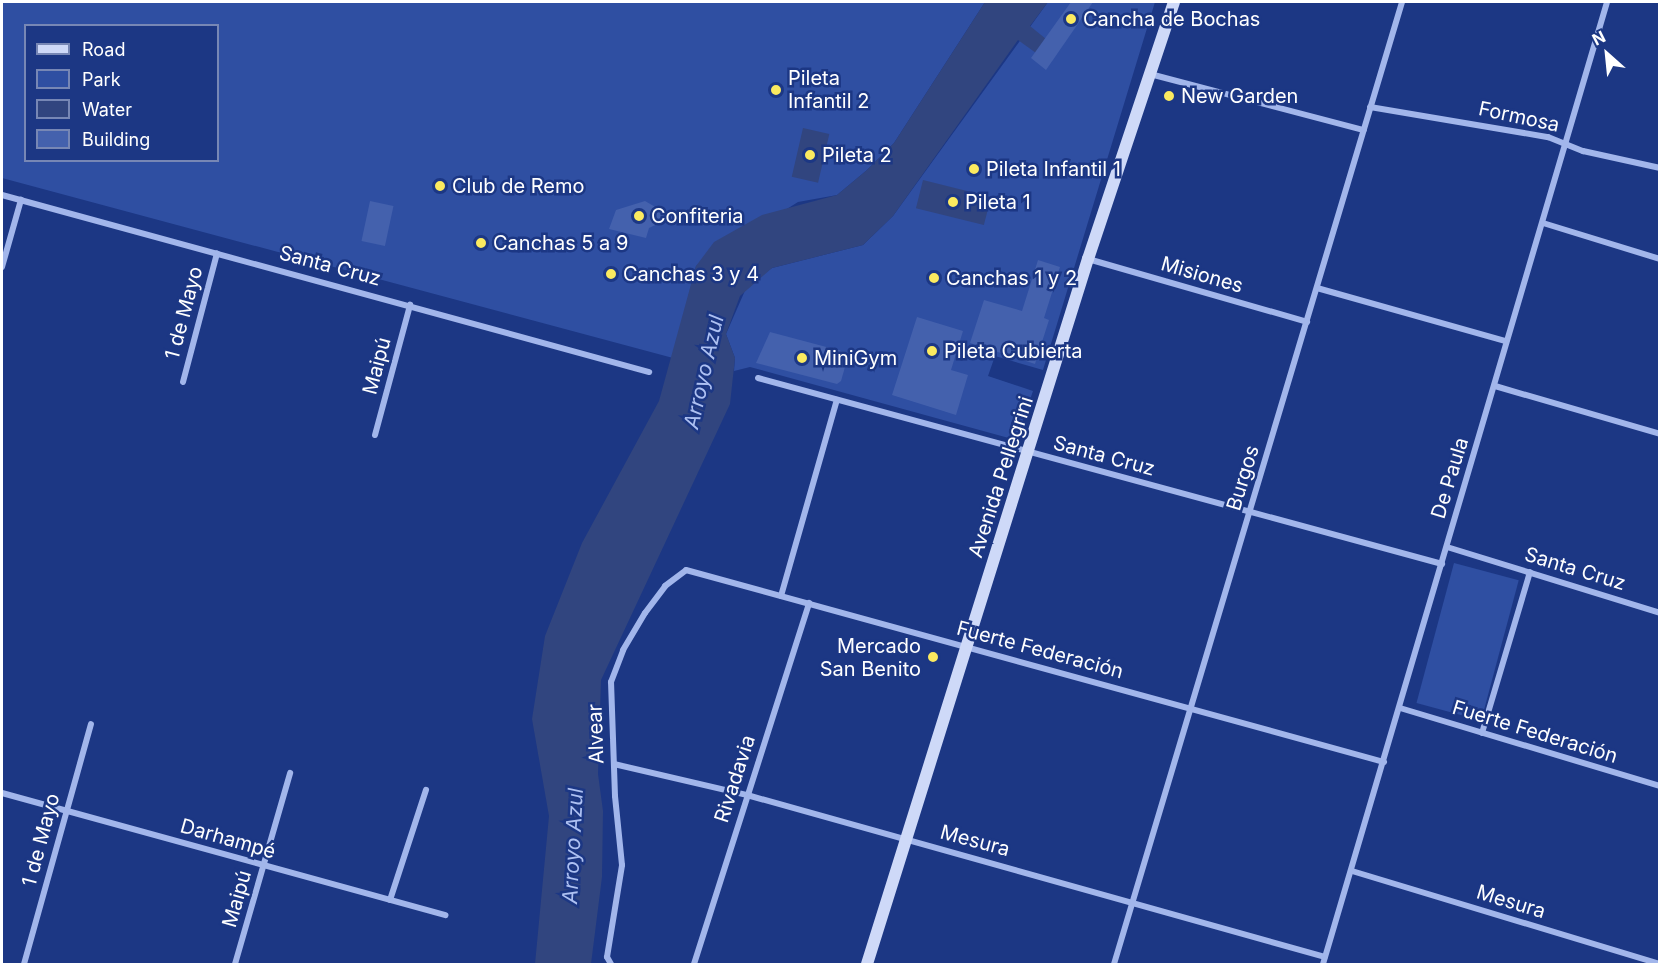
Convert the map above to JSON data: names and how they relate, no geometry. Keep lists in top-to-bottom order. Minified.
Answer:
{"streets":{"main road":["Avenida Pellegrini"],"street":["Formosa","Santa Cruz","Misiones","1 de Mayo","Maipú","Burgos","De Paula","Fuerte Federación","Alvear","Rivadavia","Darhampé","Mesura"]},"crossings":[["Formosa","Burgos"],["Formosa","De Paula"],["Santa Cruz","1 de Mayo"],["Santa Cruz","Maipú"],["Santa Cruz","Avenida Pellegrini"],["Santa Cruz","Burgos"],["Santa Cruz","De Paula"],["Misiones","Avenida Pellegrini"],["Misiones","Burgos"],["1 de Mayo","Darhampé"],["Maipú","Darhampé"],["Avenida Pellegrini","Fuerte Federación"],["Avenida Pellegrini","Mesura"],["Burgos","Fuerte Federación"],["Burgos","Mesura"],["De Paula","Fuerte Federación"],["De Paula","Mesura"],["Fuerte Federación","Alvear"],["Fuerte Federación","Rivadavia"],["Alvear","Mesura"],["Rivadavia","Mesura"]],"water":["Arroyo Azul"],"places":["Cancha de Bochas","Pileta Infantil 2","New Garden","Pileta 2","Pileta Infantil 1","Club de Remo","Pileta 1","Confiteria","Canchas 5 a 9","Canchas 3 y 4","Canchas 1 y 2","Pileta Cubierta","MiniGym","Mercado San Benito"],"legend":["Road","Park","Water","Building"],"north":"top left"}
